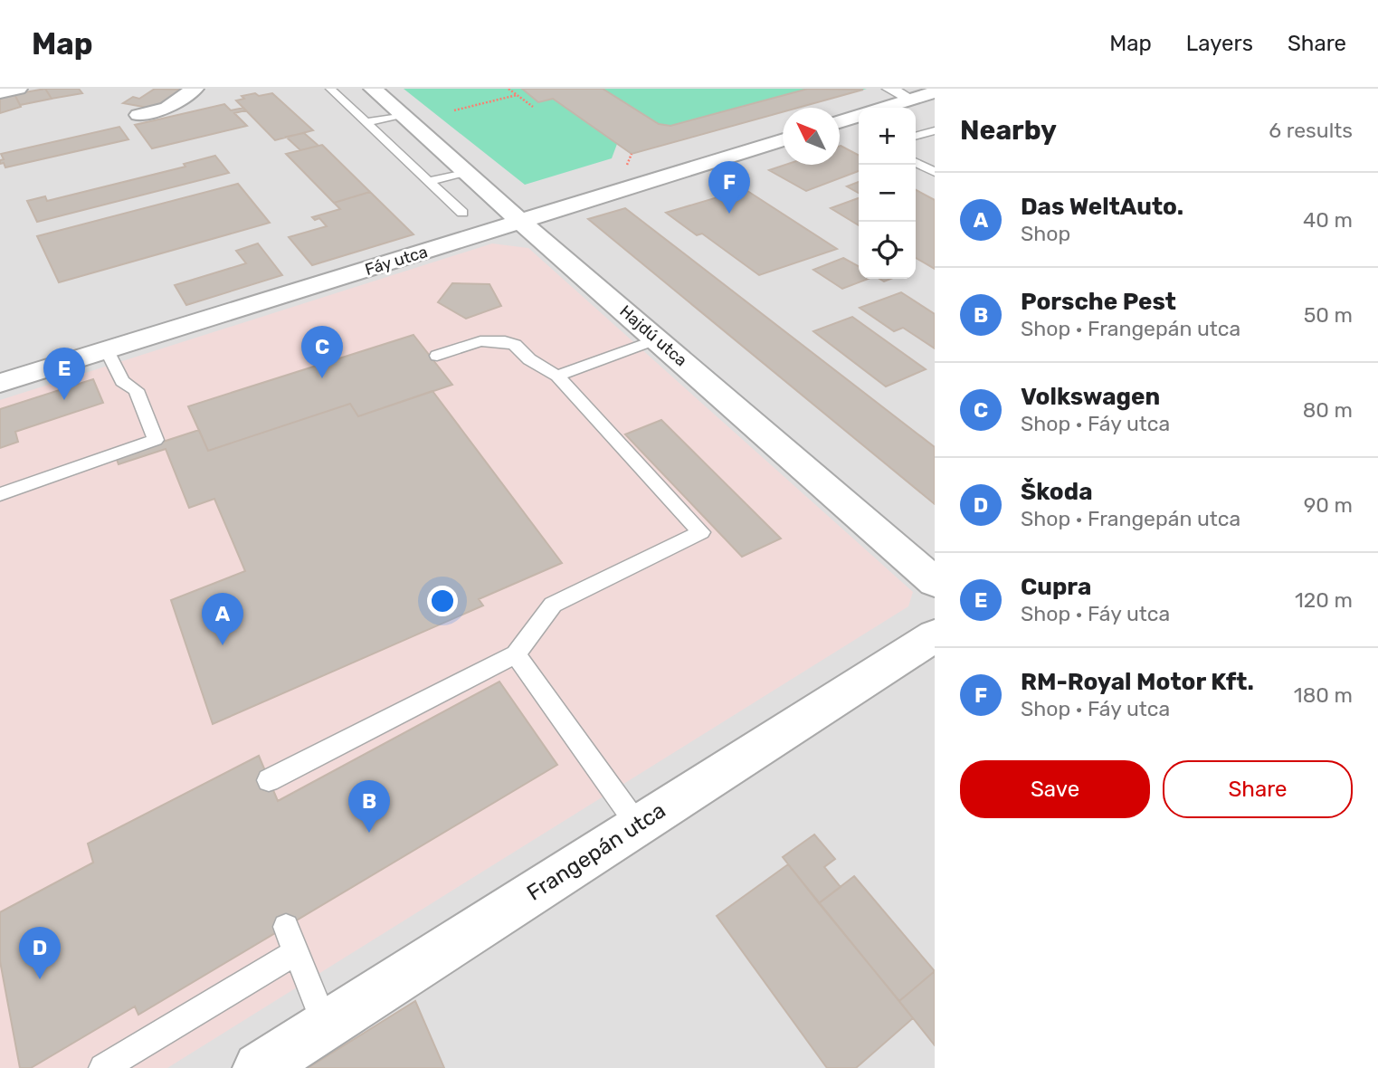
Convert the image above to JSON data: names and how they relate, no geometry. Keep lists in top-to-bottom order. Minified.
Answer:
{"streets":{"street":["Fáy utca","Hajdú utca","Frangepán utca"]},"crossings":[["Fáy utca","Hajdú utca"]],"north":"top left","page":{"header":"Map","nav":["Map","Layers","Share"],"heading":["Nearby","6 results"],"map_buttons":["+","−"],"pins":["F","C","E","A","B","D"],"list":[{"mark":"A","name":"Das WeltAuto.","note":"Shop","value":"40 m"},{"mark":"B","name":"Porsche Pest","note":"Shop · Frangepán utca","value":"50 m"},{"mark":"C","name":"Volkswagen","note":"Shop · Fáy utca","value":"80 m"},{"mark":"D","name":"Škoda","note":"Shop · Frangepán utca","value":"90 m"},{"mark":"E","name":"Cupra","note":"Shop · Fáy utca","value":"120 m"},{"mark":"F","name":"RM-Royal Motor Kft.","note":"Shop · Fáy utca","value":"180 m"}],"buttons":["Save","Share"]}}
